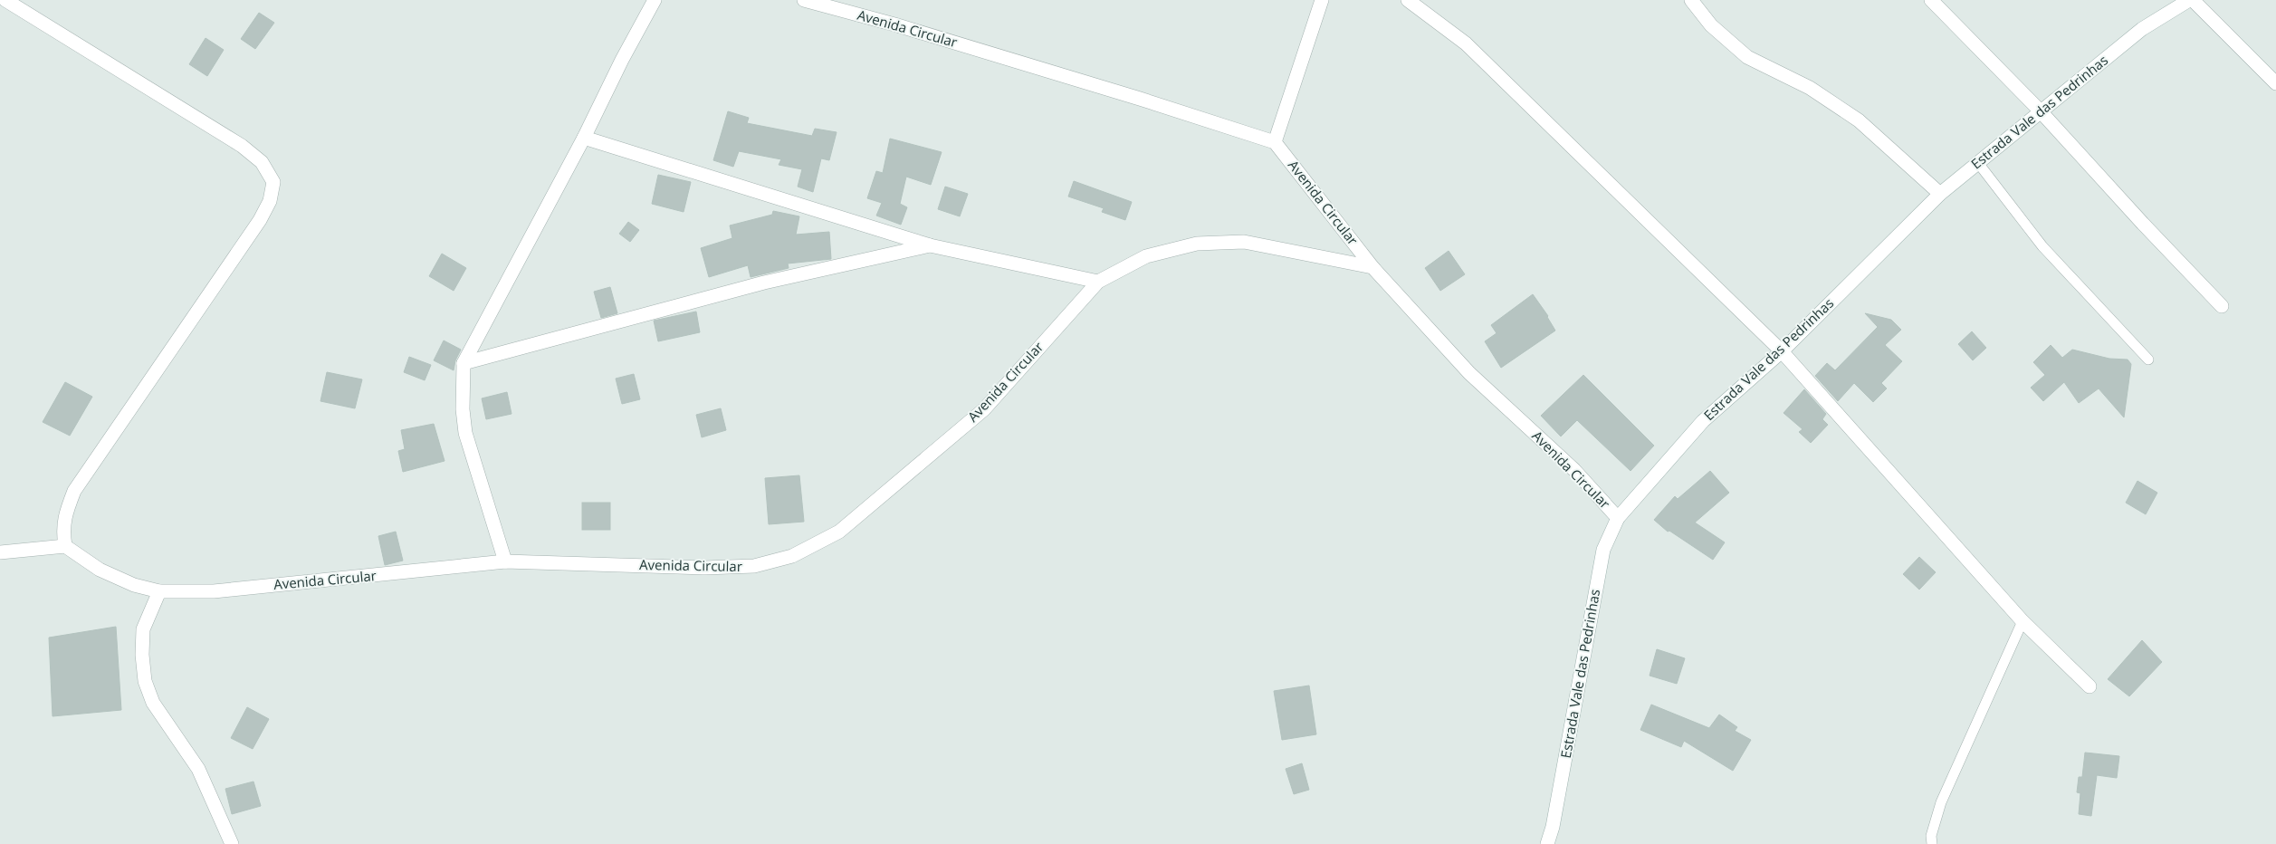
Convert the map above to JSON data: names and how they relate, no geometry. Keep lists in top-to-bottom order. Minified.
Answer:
{"streets":{"street":["Avenida Circular","Estrada Vale das Pedrinhas"]},"crossings":[["Avenida Circular","Estrada Vale das Pedrinhas"]]}
